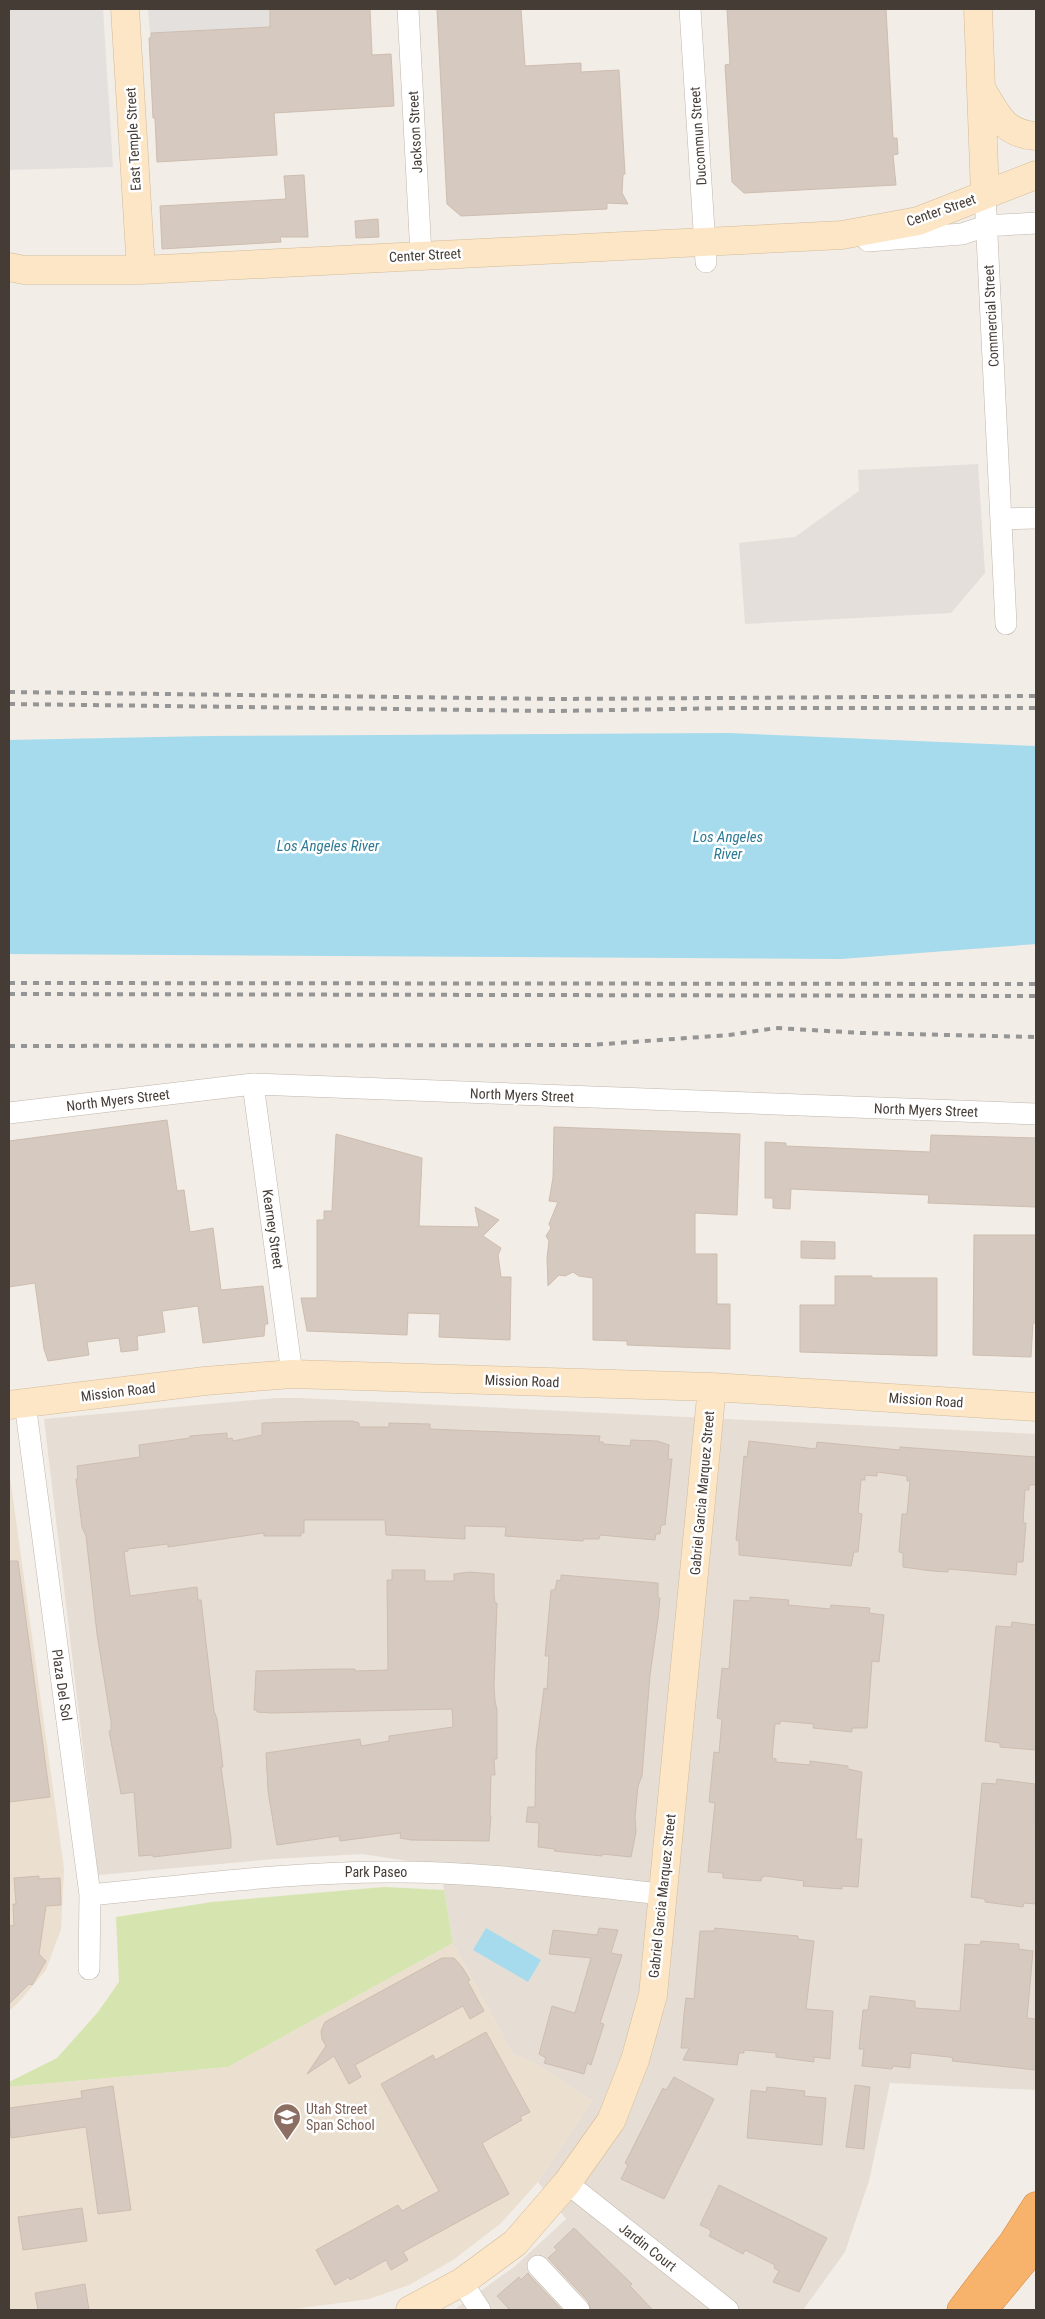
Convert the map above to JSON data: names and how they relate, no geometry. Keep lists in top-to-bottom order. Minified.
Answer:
{"streets":{"street":["Jackson Street","Ducommun Street","East Temple Street","Center Street","Commercial Street","North Myers Street","Kearney Street","Mission Road","Gabriel Garcia Marquez Street","Plaza Del Sol","Park Paseo","Jardin Court"]},"crossings":[["Jackson Street","Center Street"],["Ducommun Street","Center Street"],["East Temple Street","Center Street"],["Center Street","Commercial Street"],["North Myers Street","Kearney Street"],["Kearney Street","Mission Road"],["Mission Road","Gabriel Garcia Marquez Street"],["Mission Road","Plaza Del Sol"],["Gabriel Garcia Marquez Street","Park Paseo"],["Gabriel Garcia Marquez Street","Jardin Court"],["Plaza Del Sol","Park Paseo"]],"water":["Los Angeles River"],"places":{"school or university":["Utah Street Span School"]}}
